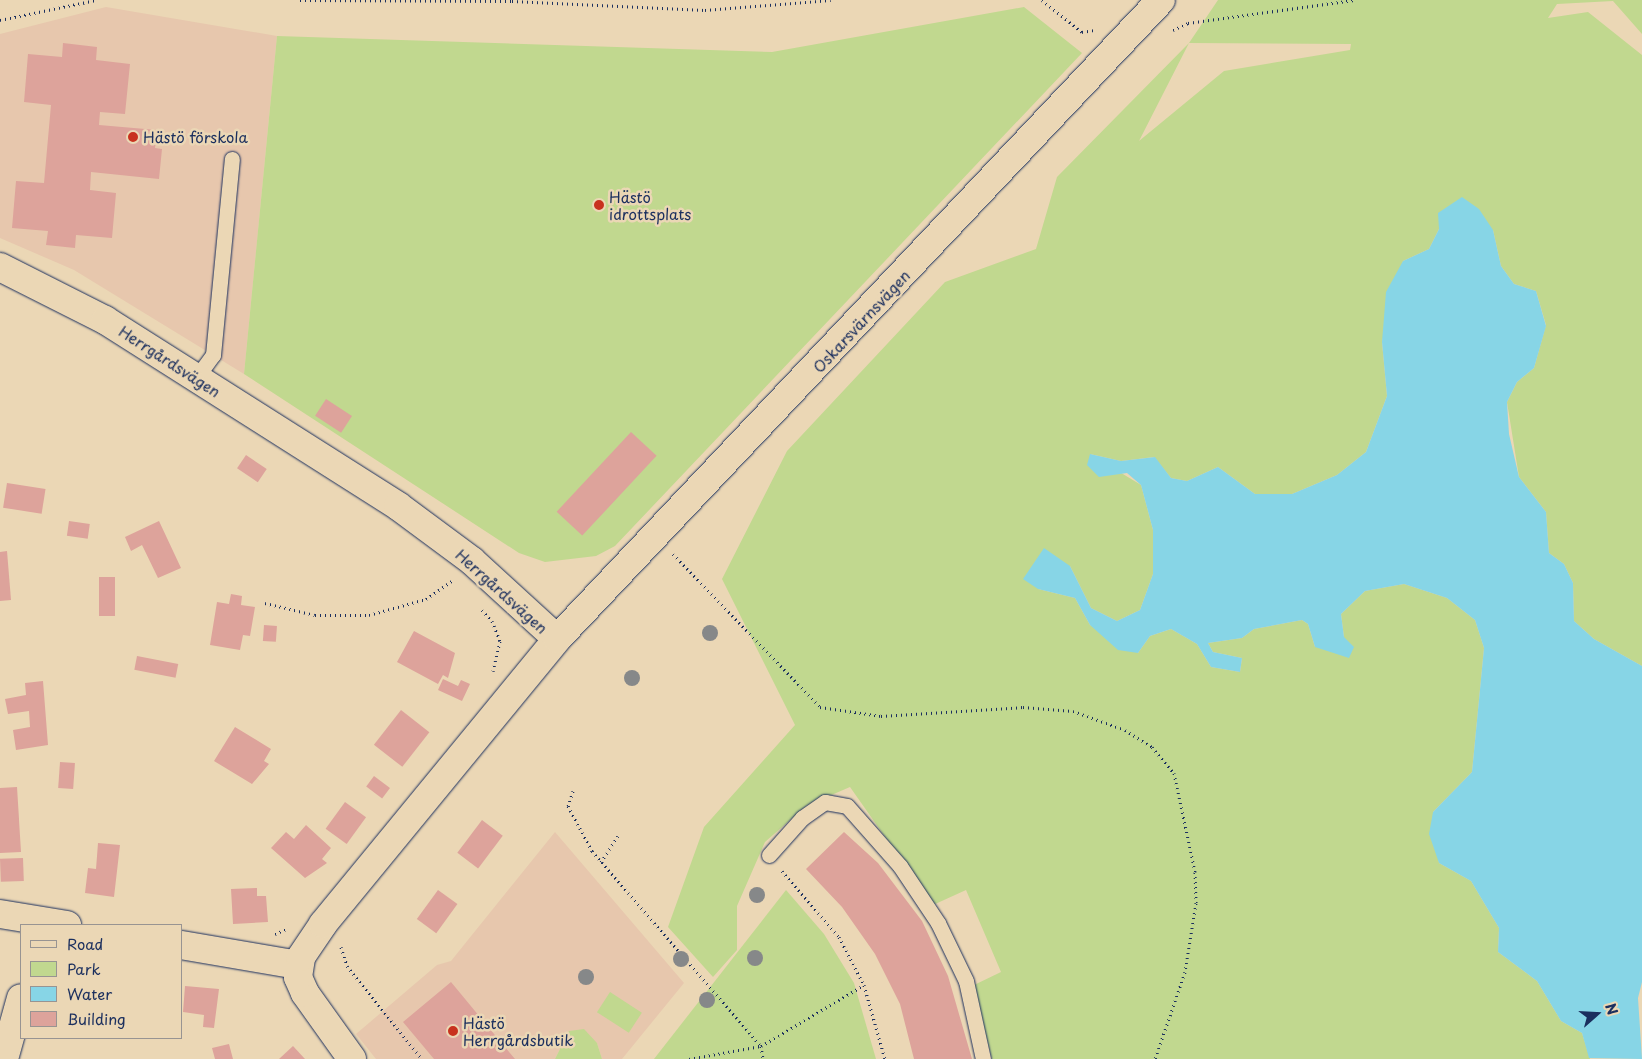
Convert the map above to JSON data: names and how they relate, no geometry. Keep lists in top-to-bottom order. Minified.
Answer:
{"streets":{"street":["Oskarsvärnsvägen","Herrgårdsvägen"]},"crossings":[["Oskarsvärnsvägen","Herrgårdsvägen"]],"places":["Hästö förskola","Hästö idrottsplats","Hästö Herrgårdsbutik"],"legend":["Road","Park","Water","Building"],"north":"right"}
